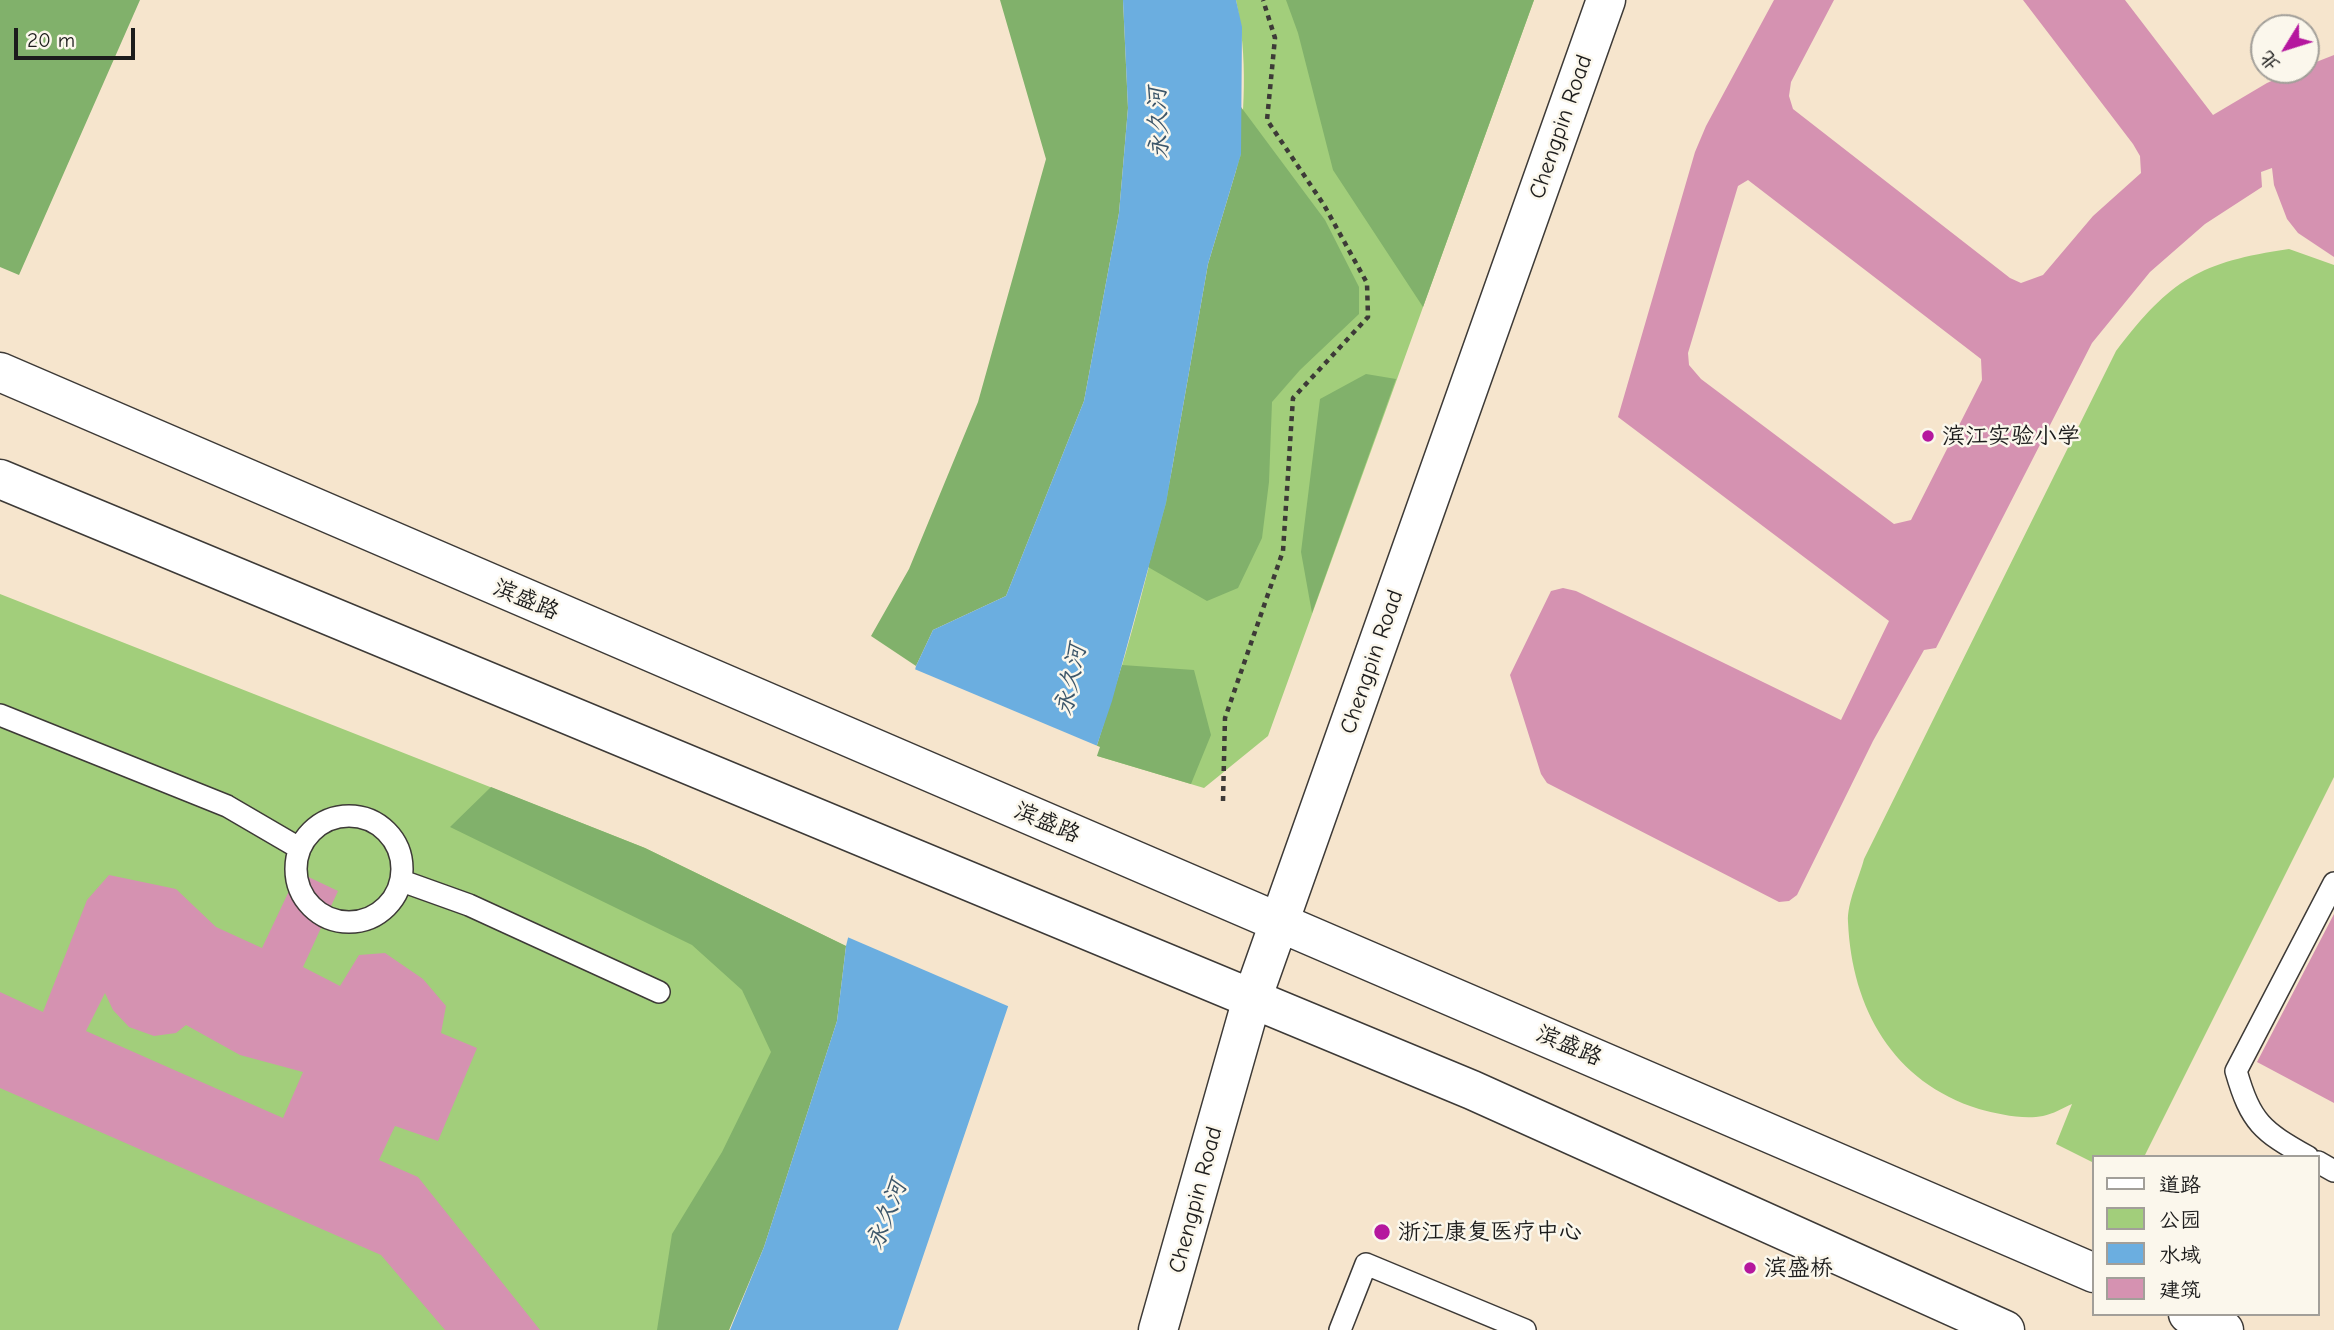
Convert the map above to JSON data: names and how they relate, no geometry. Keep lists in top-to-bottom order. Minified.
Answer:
{"streets":{"main road":["Chengpin Road","滨盛路"]},"crossings":[["Chengpin Road","滨盛路"]],"water":["永久河"],"places":["滨江实验小学","浙江康复医疗中心","滨盛桥"],"legend":["道路","公园","水域","建筑"],"scale_bar":"20 m","north":"bottom left"}
